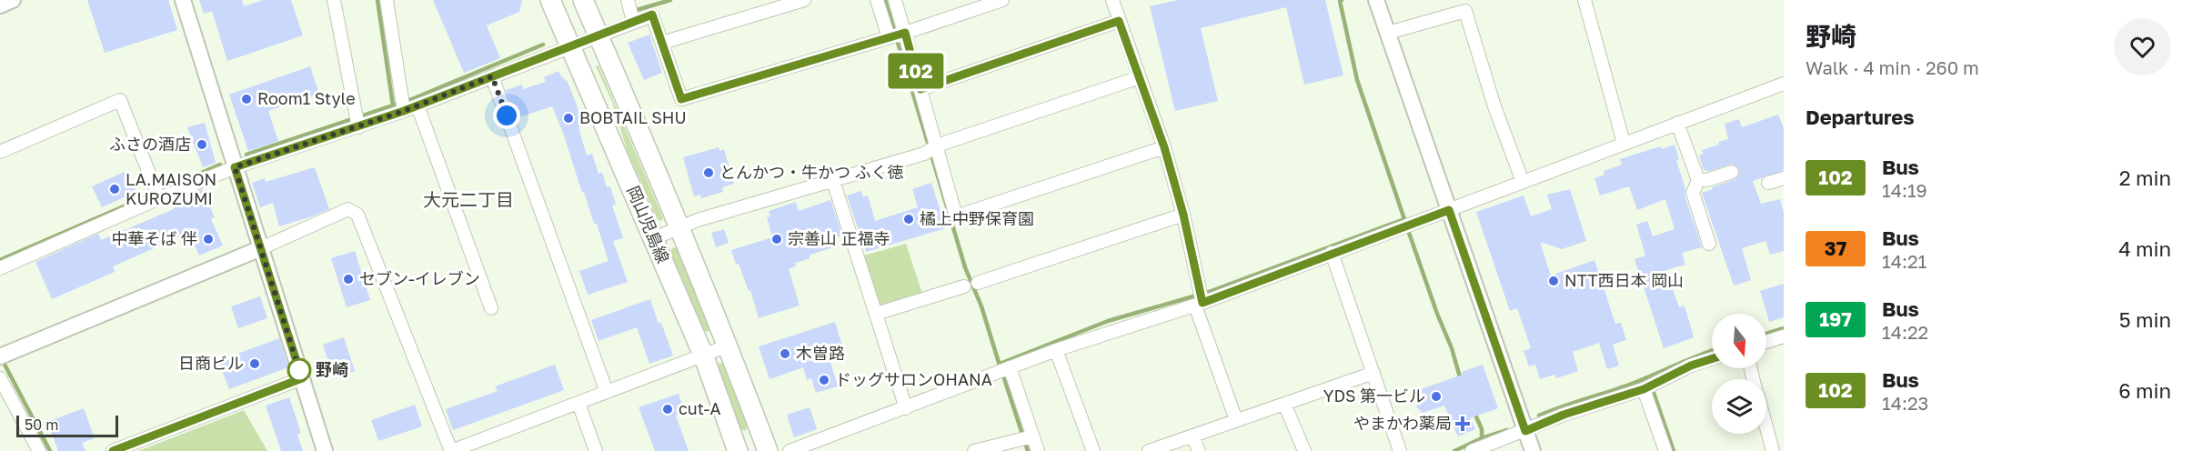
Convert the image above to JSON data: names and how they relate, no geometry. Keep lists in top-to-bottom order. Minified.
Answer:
{"streets":{"main road":["岡山児島線"]},"districts":["大元二丁目"],"places":{"other":["Room1 Style","BOBTAIL SHU","ふさの酒店","とんかつ・牛かつ ふく徳","LA.MAISON KUROZUMI","橘上中野保育園","中華そば 伴","宗善山 正福寺","セブン-イレブン","NTT西日本 岡山","木曽路","日商ビル","野崎","ドッグサロンOHANA","YDS 第一ビル","cut-A"],"health":["やまかわ薬局"]},"lines":["bus line 102"],"scale_bar":"50 m","north":"bottom","page":{"on_map":"102","heading":[["野崎","Walk · 4 min · 260 m"],"Departures"],"list":[{"mark":"102","name":"Bus","note":"14:19","value":"2 min"},{"mark":"37","name":"Bus","note":"14:21","value":"4 min"},{"mark":"197","name":"Bus","note":"14:22","value":"5 min"},{"mark":"102","name":"Bus","note":"14:23","value":"6 min"}],"scale":"50 m"}}
